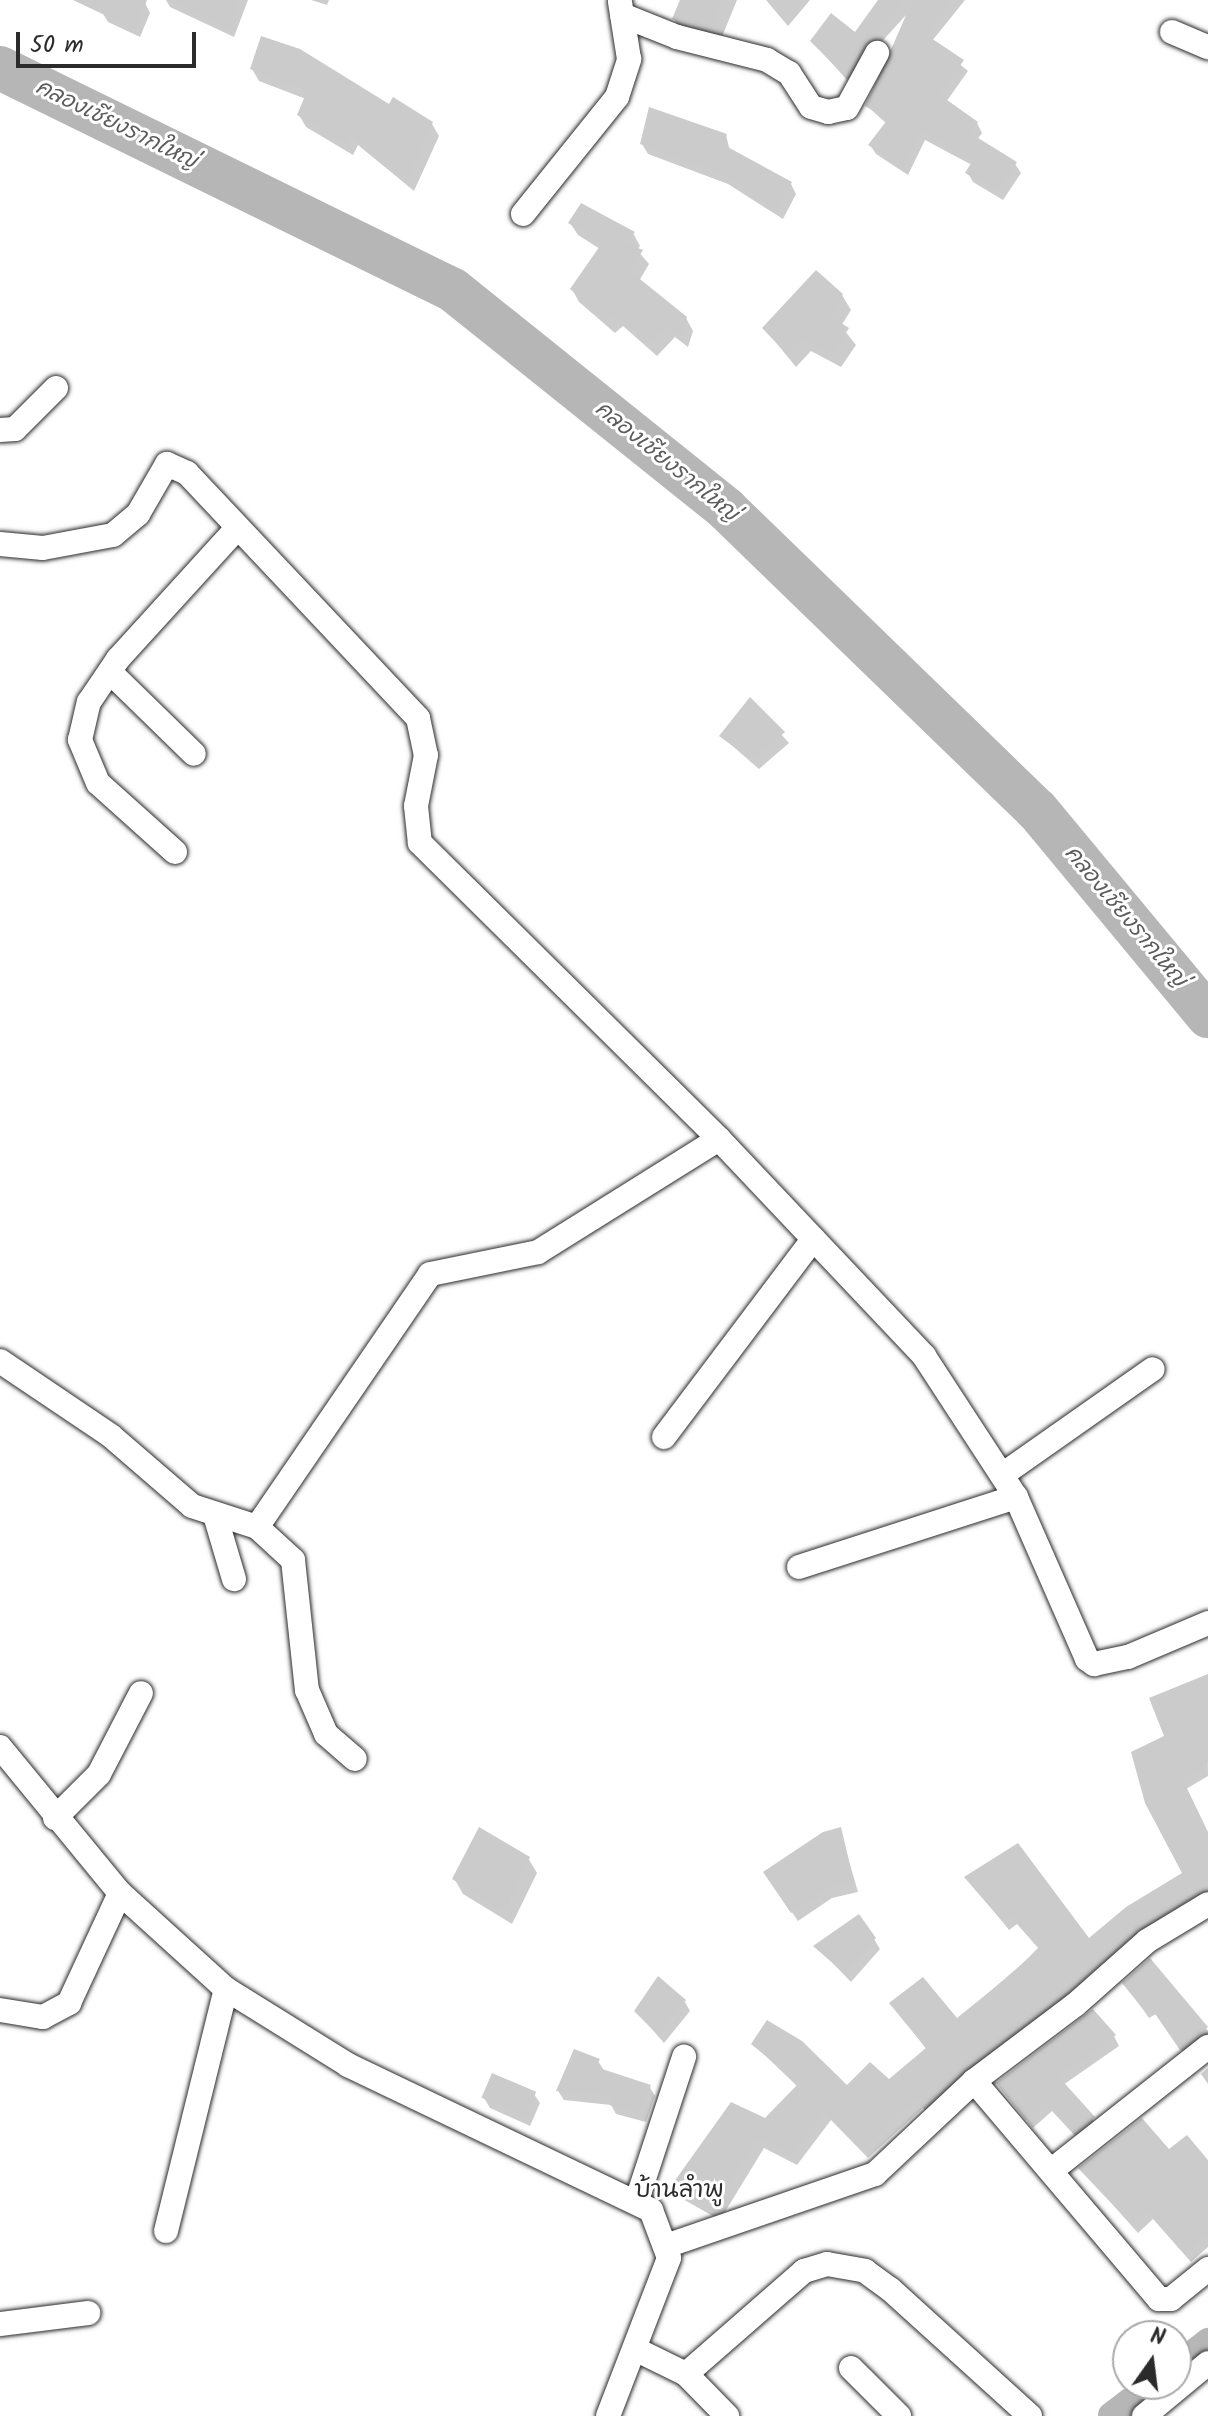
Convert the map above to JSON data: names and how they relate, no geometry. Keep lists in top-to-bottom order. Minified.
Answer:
{"districts":["บ้านลำพู"],"water":["คลองเชียงรากใหญ่"],"scale_bar":"50 m","north":"top"}
